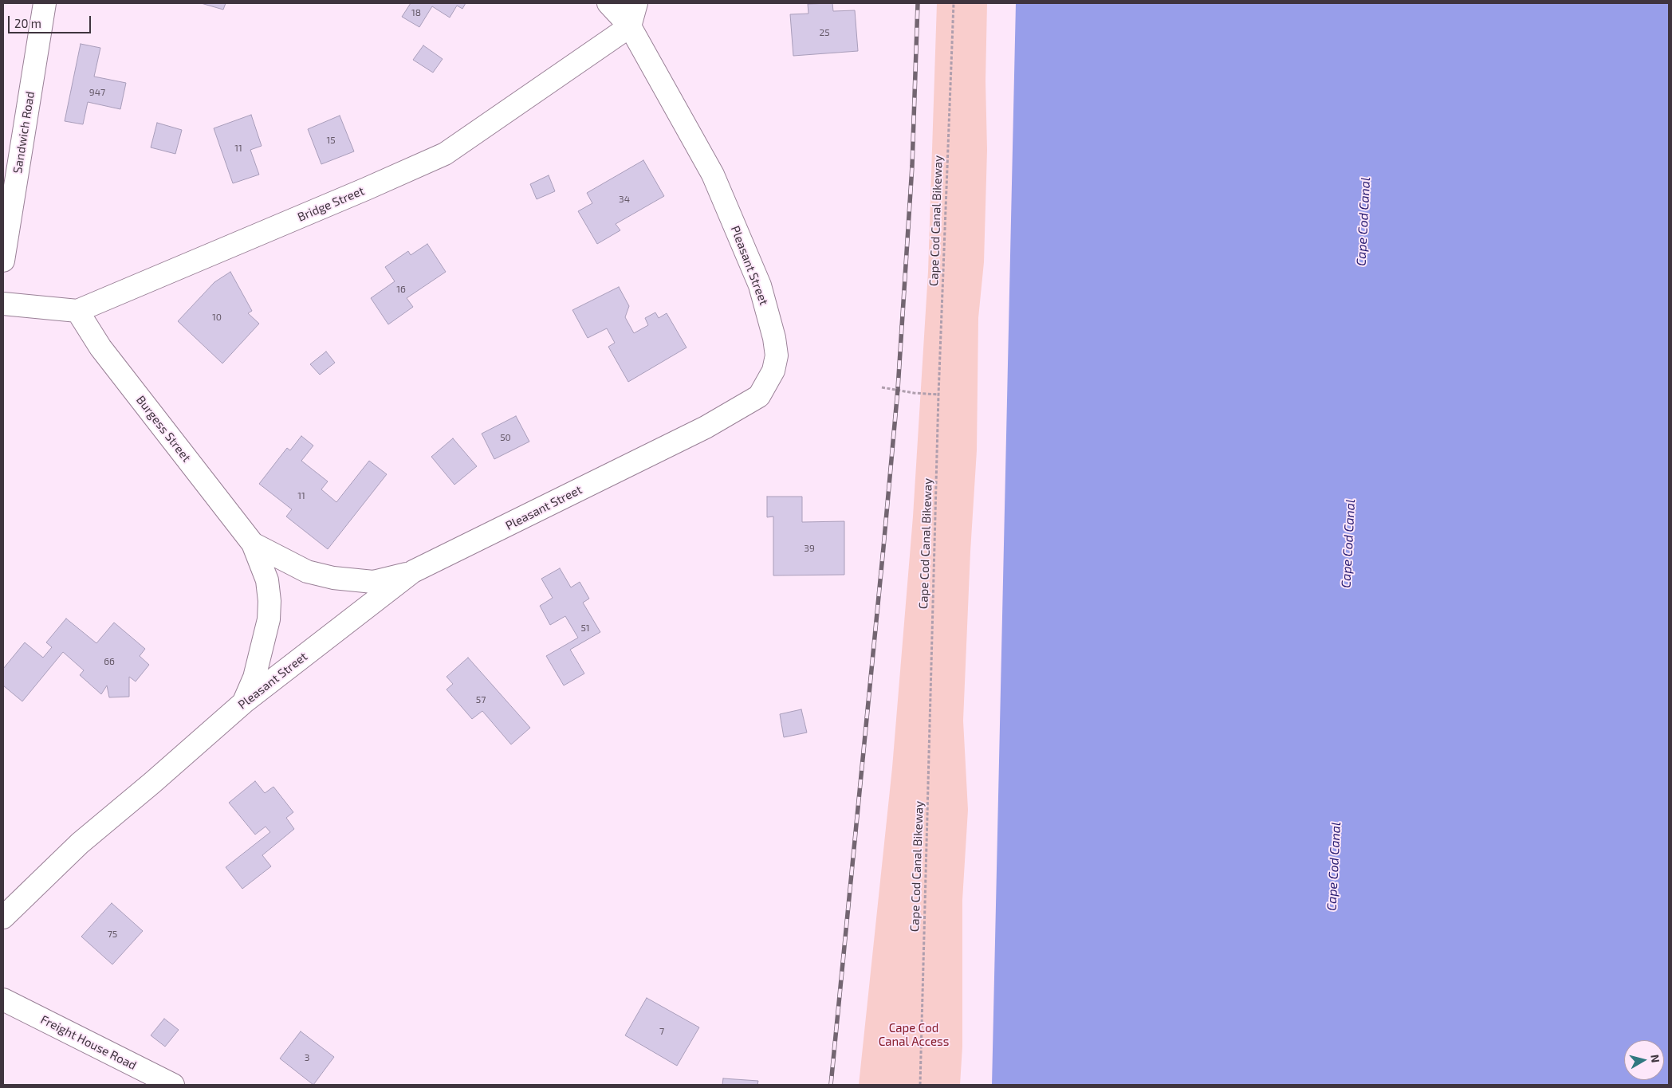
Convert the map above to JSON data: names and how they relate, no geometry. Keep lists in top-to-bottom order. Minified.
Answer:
{"streets":{"street":["Sandwich Road","Bridge Street","Pleasant Street","Burgess Street","Freight House Road"],"path":["Cape Cod Canal Bikeway"]},"crossings":[["Bridge Street","Pleasant Street"],["Bridge Street","Burgess Street"],["Pleasant Street","Burgess Street"]],"water":["Cape Cod Canal"],"parks":["Cape Cod Canal Access"],"house_numbers":["18","25","947","15","11","34","16","10","50","11","39","51","66","57","75","7","3"],"scale_bar":"20 m","north":"right"}
